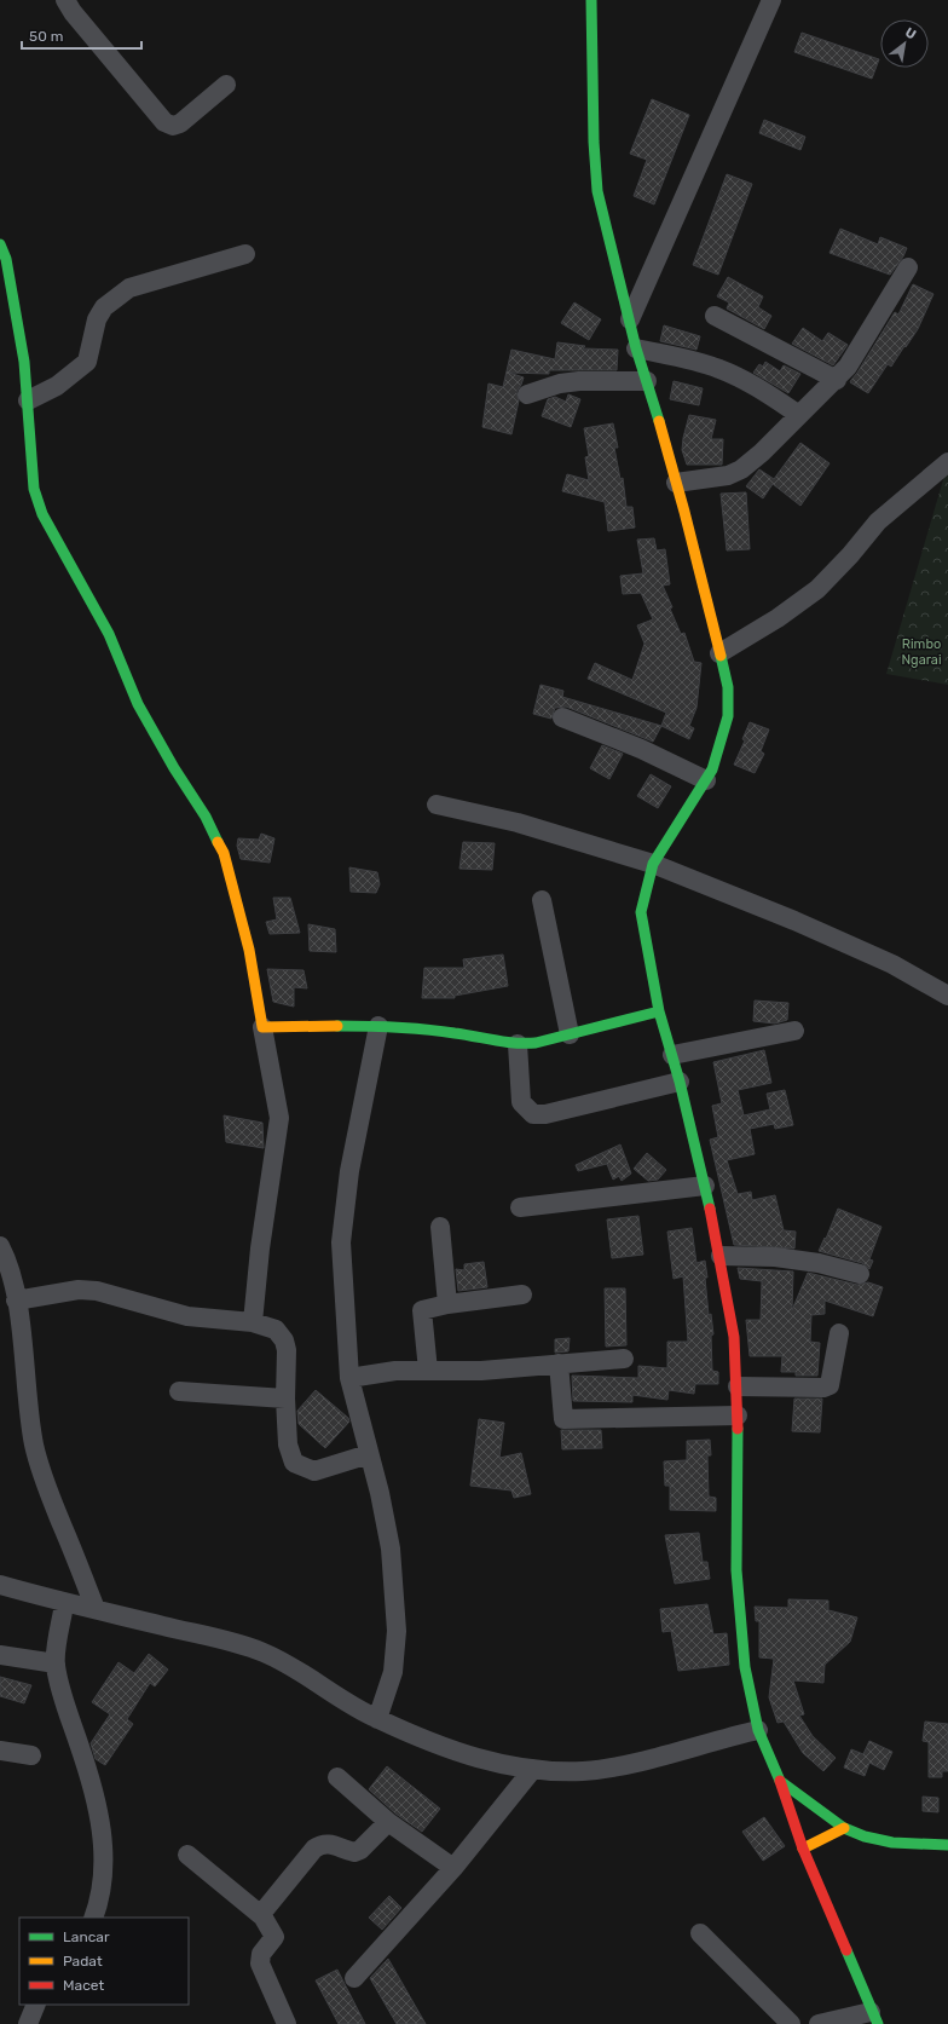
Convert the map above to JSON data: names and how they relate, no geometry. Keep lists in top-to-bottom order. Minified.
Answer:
{"parks":["Rimbo Ngarai"],"legend":["Lancar","Padat","Macet"],"scale_bar":"50 m","north":"top right"}
